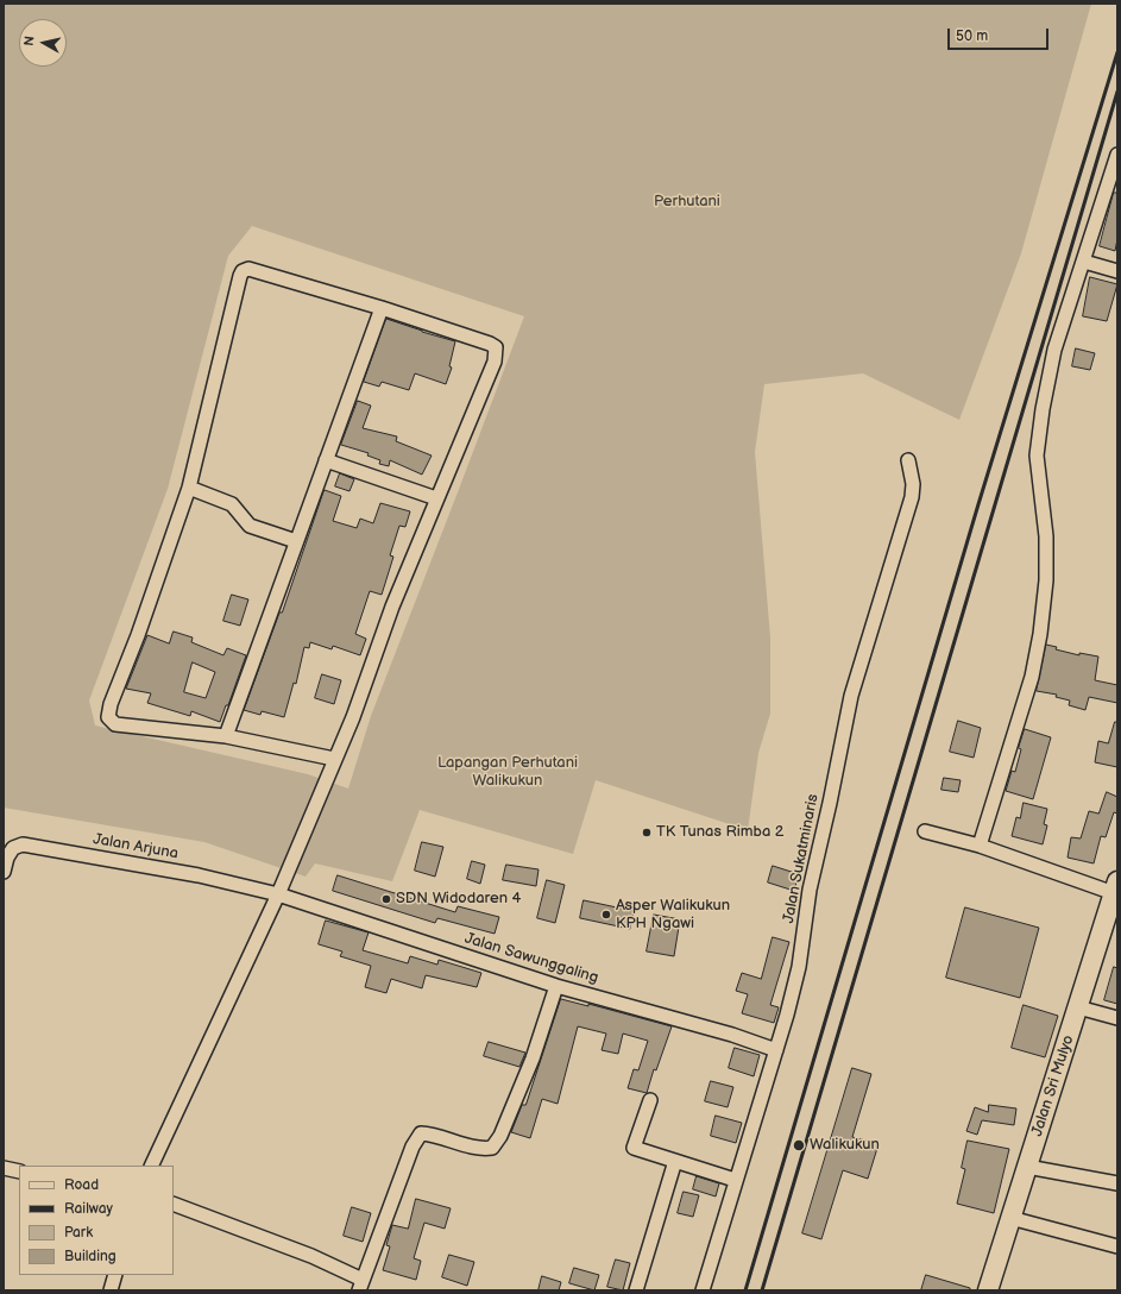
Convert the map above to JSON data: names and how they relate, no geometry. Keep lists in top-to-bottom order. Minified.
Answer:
{"streets":{"main road":["Jalan Sri Mulyo"],"street":["Jalan Arjuna","Jalan Sukatminaris","Jalan Sawunggaling"]},"crossings":[["Jalan Arjuna","Jalan Sawunggaling"],["Jalan Sukatminaris","Jalan Sawunggaling"]],"parks":["Perhutani","Lapangan Perhutani Walikukun"],"places":["TK Tunas Rimba 2","SDN Widodaren 4","Asper Walikukun KPH Ngawi","Walikukun"],"legend":["Road","Railway","Park","Building"],"scale_bar":"50 m","north":"left"}
